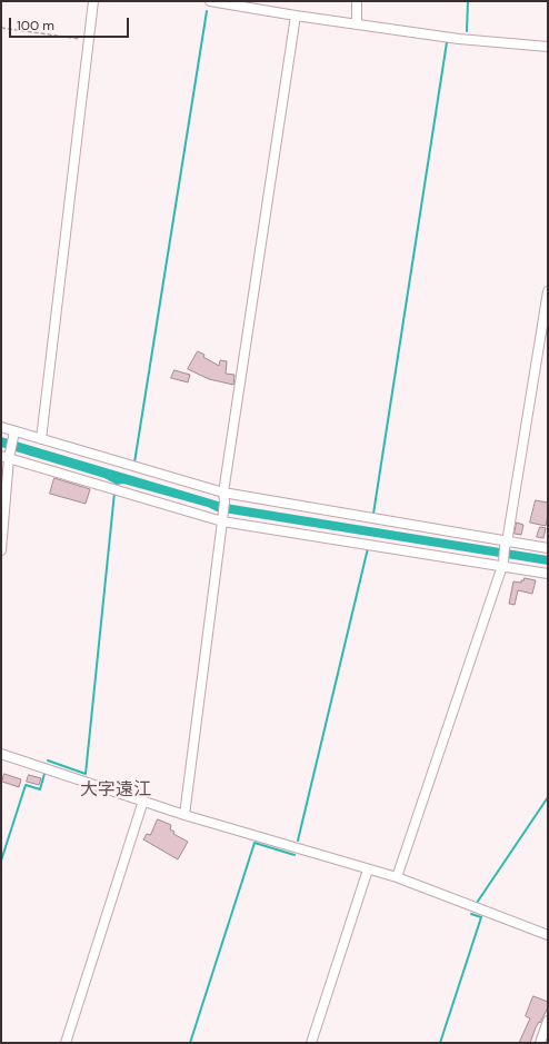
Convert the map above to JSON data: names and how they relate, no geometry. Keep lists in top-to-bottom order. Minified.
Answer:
{"districts":["大字遠江"],"scale_bar":"100 m"}
